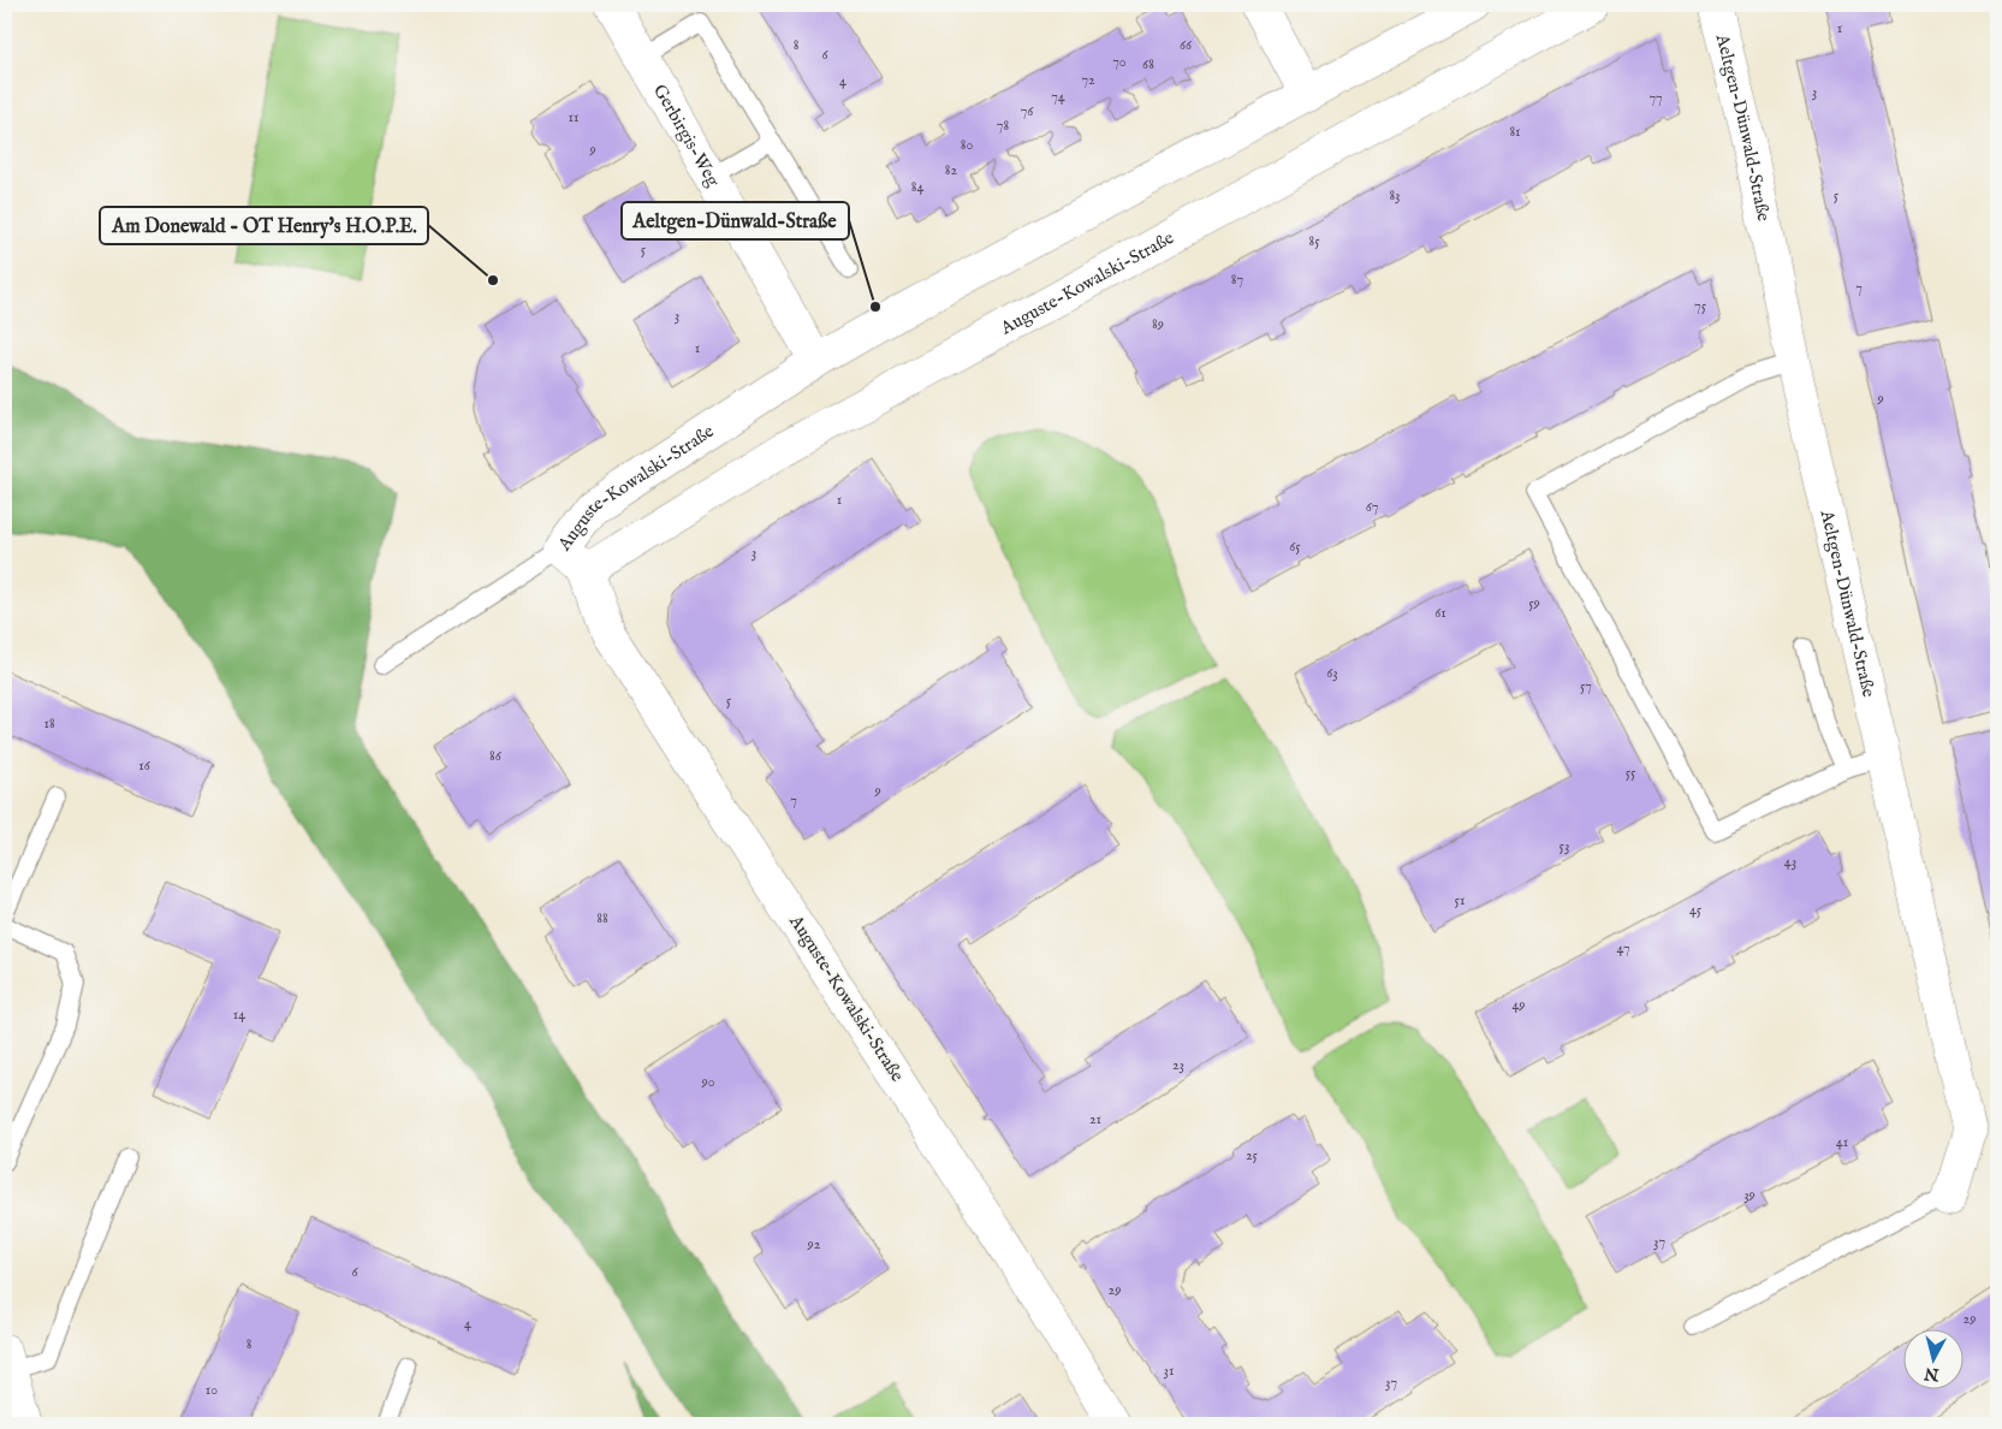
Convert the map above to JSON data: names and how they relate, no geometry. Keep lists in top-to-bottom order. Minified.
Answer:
{"streets":{"street":["Aeltgen-Dünwald-Straße","Gerbirgis-Weg","Auguste-Kowalski-Straße"]},"crossings":[["Gerbirgis-Weg","Auguste-Kowalski-Straße"]],"places":["Am Donewald - OT Henry's H.O.P.E.","Aeltgen-Dünwald-Straße"],"house_numbers":["1","8","66","6","70","68","72","4","3","74","77","76","11","78","81","80","9","82","84","83","5","85","5","87","7","75","3","89","1","9","1","67","65","3","59","61","63","57","5","18","86","16","55","9","7","53","43","51","45","88","47","49","14","23","90","21","41","25","39","37","92","6","29","29","4","8","31","37","10"],"north":"bottom"}
